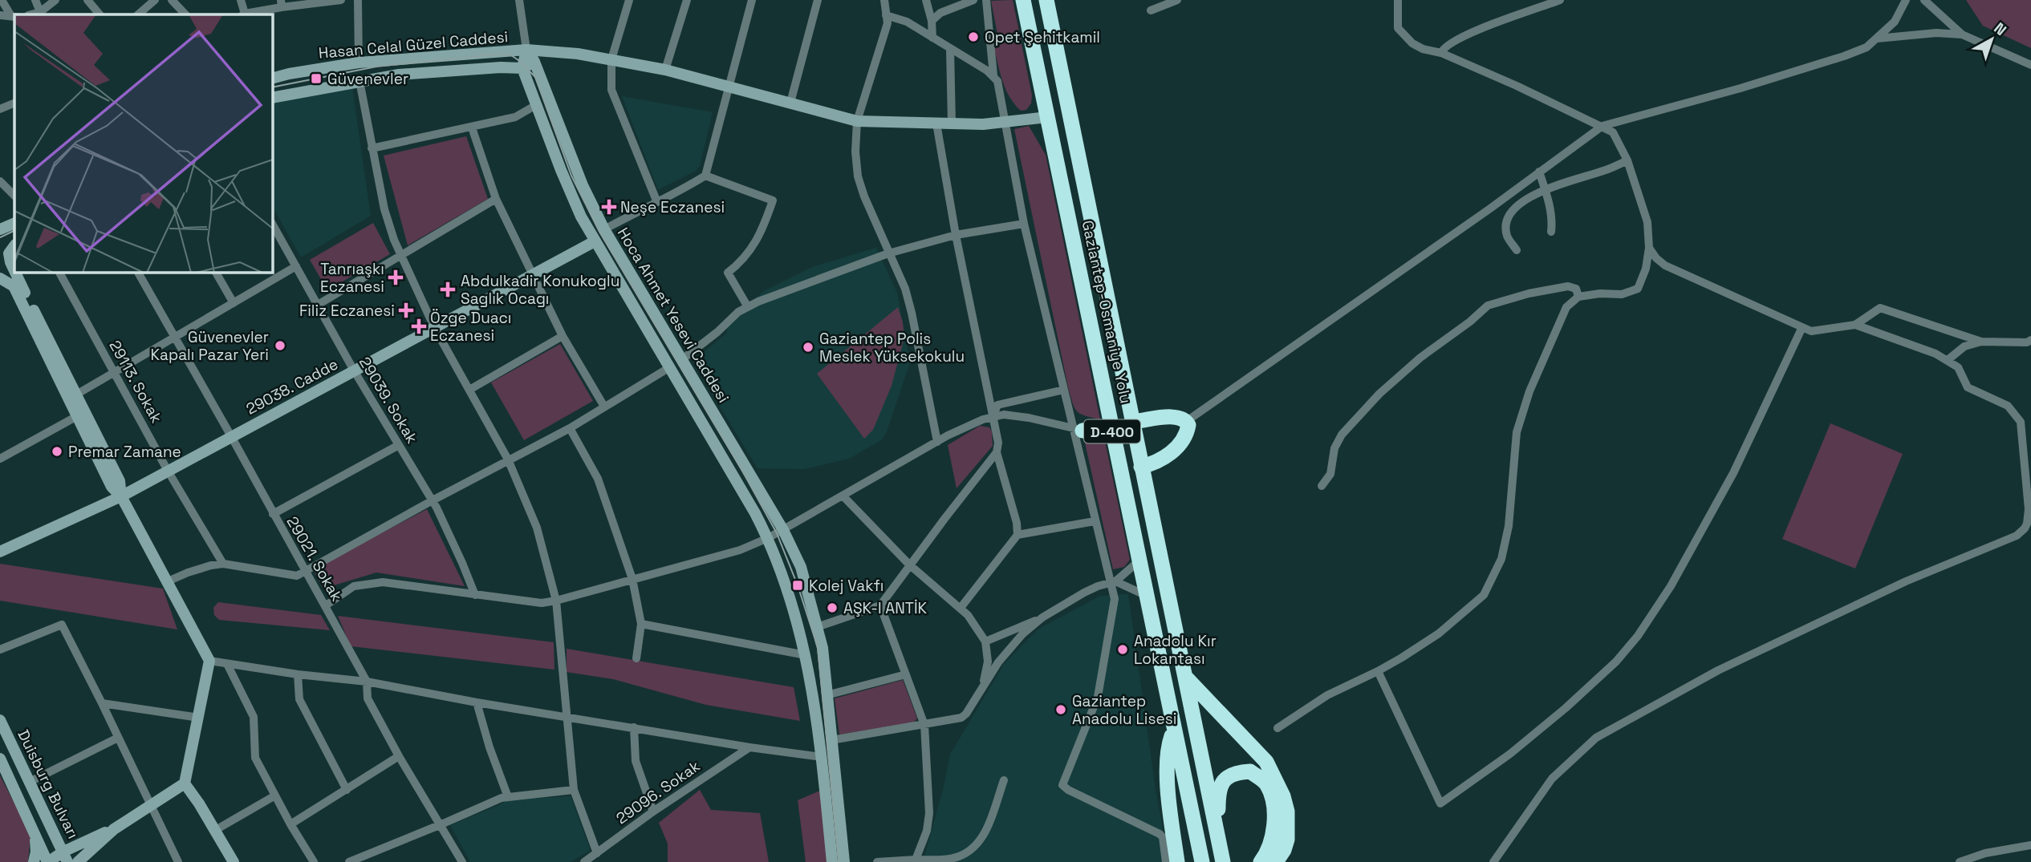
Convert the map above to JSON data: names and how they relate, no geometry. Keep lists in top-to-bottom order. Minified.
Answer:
{"streets":{"highway":["Gaziantep-Osmaniye Yolu","D-400"],"street":["Hasan Celal Güzel Caddesi","Hoca Ahmet Yesevi Caddesi","29113. Sokak","29038. Cadde","29039. Sokak","29021. Sokak","Duisburg Bulvarı","29096. Sokak"]},"crossings":[["Hasan Celal Güzel Caddesi","Gaziantep-Osmaniye Yolu"],["Hasan Celal Güzel Caddesi","Hoca Ahmet Yesevi Caddesi"],["Hoca Ahmet Yesevi Caddesi","29038. Cadde"],["29113. Sokak","29038. Cadde"],["29038. Cadde","29039. Sokak"],["29038. Cadde","29021. Sokak"]],"places":{"other":["Opet Şehitkamil","Güvenevler Kapalı Pazar Yeri","Gaziantep Polis Meslek Yüksekokulu","Premar Zamane","AŞK-I ANTİK","Anadolu Kır Lokantası","Gaziantep Anadolu Lisesi"],"transit":["Güvenevler","Kolej Vakfı"],"health":["Neşe Eczanesi","Tanrıaşkı Eczanesi","Abdulkadir Konukoglu Saglık Ocagı","Filiz Eczanesi","Özge Duacı Eczanesi"]},"north":"top right"}
